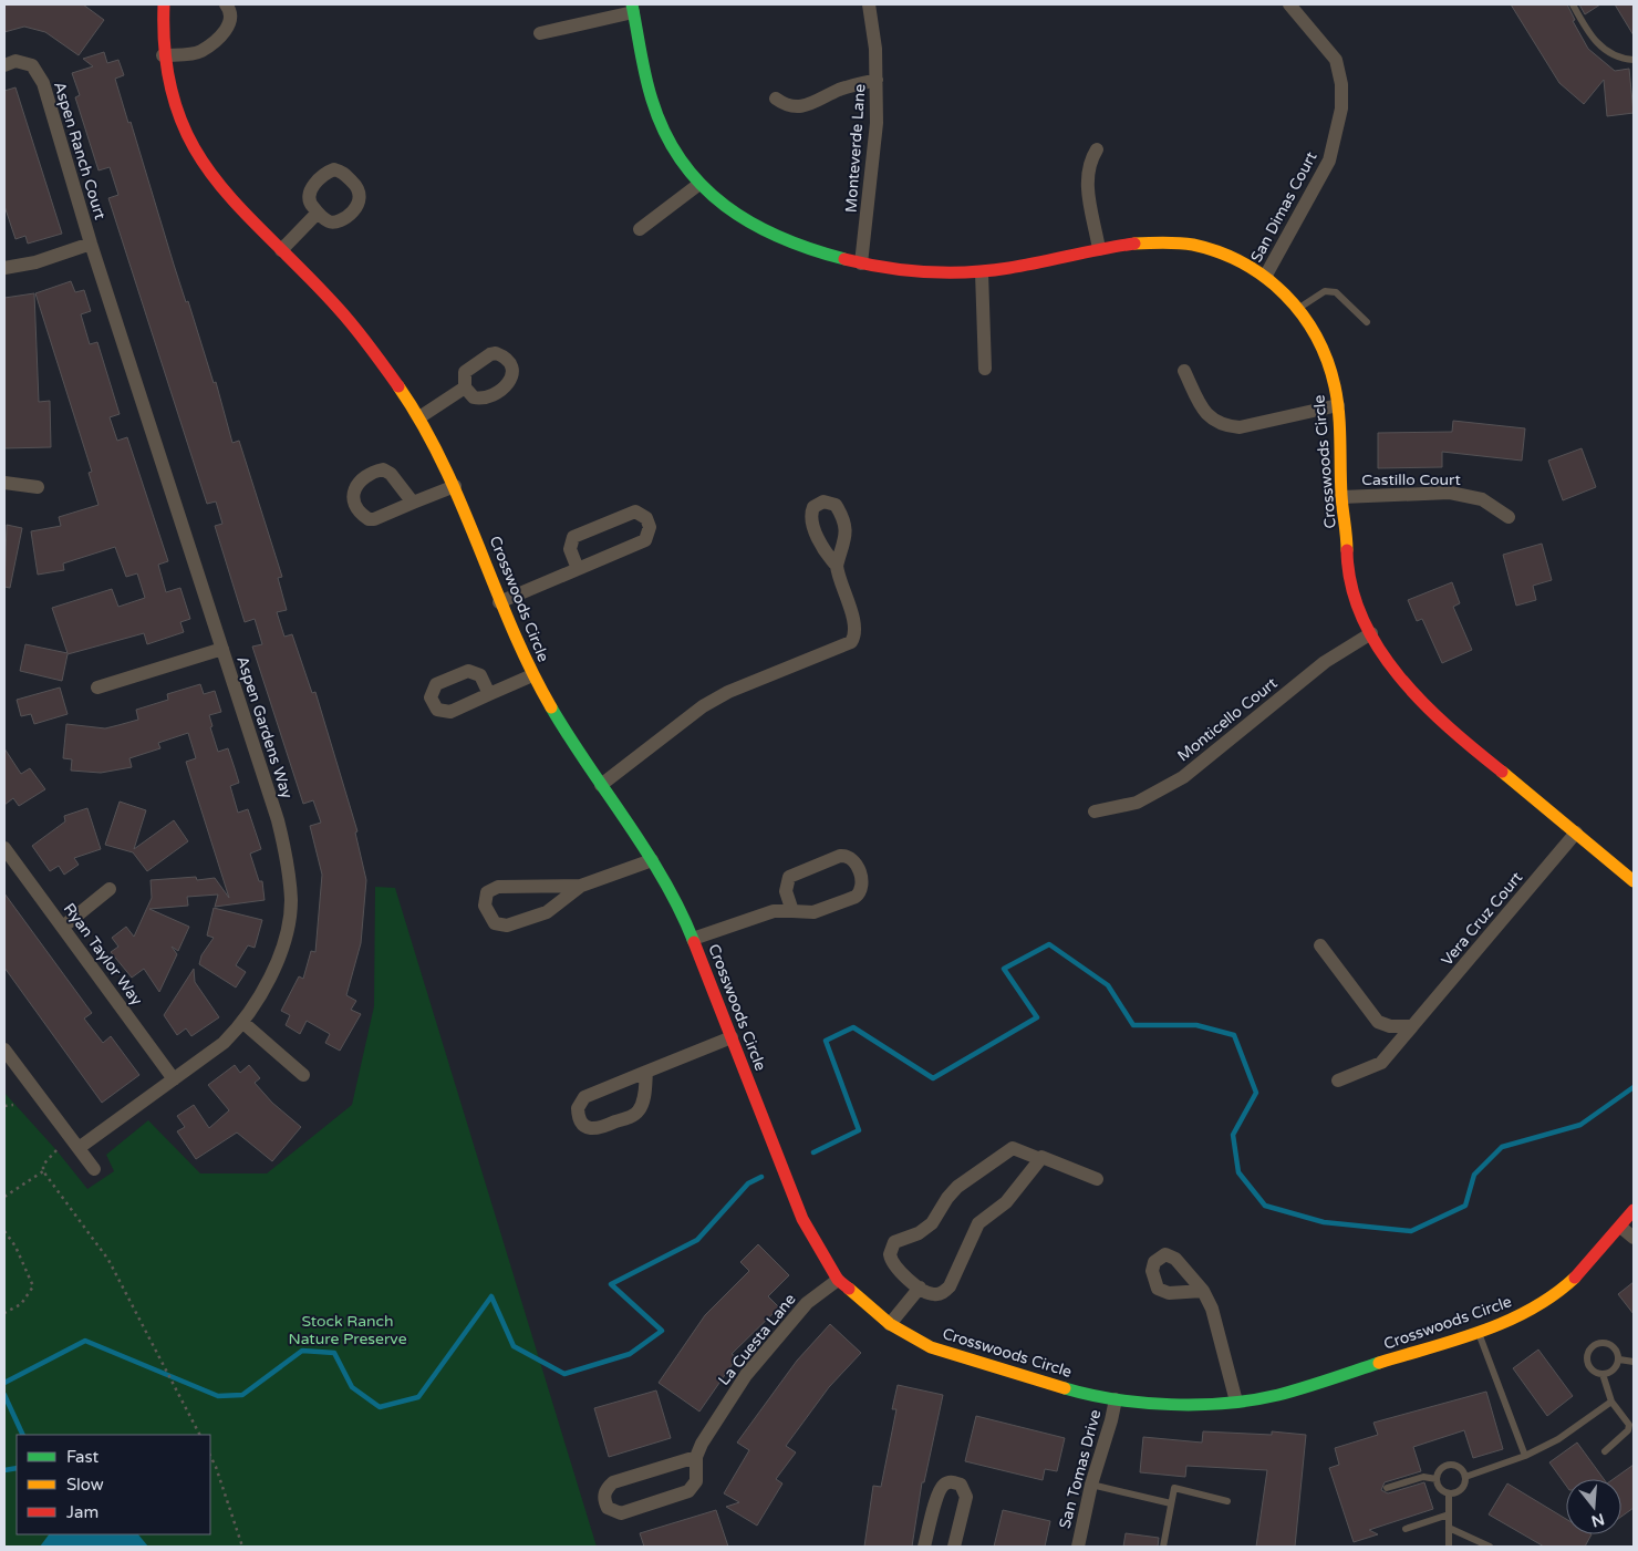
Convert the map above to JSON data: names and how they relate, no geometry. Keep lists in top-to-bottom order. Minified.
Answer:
{"streets":{"street":["Monteverde Lane","Aspen Ranch Court","San Dimas Court","Crosswoods Circle","Castillo Court","Monticello Court","Aspen Gardens Way","Vera Cruz Court","Ryan Taylor Way","La Cuesta Lane","San Tomas Drive"]},"crossings":[["Monteverde Lane","Crosswoods Circle"],["Aspen Ranch Court","Aspen Gardens Way"],["San Dimas Court","Crosswoods Circle"],["Crosswoods Circle","Castillo Court"],["Crosswoods Circle","Monticello Court"],["Crosswoods Circle","Vera Cruz Court"],["Crosswoods Circle","La Cuesta Lane"],["Crosswoods Circle","San Tomas Drive"],["Aspen Gardens Way","Ryan Taylor Way"]],"parks":["Stock Ranch Nature Preserve"],"legend":["Fast","Slow","Jam"],"north":"bottom"}
